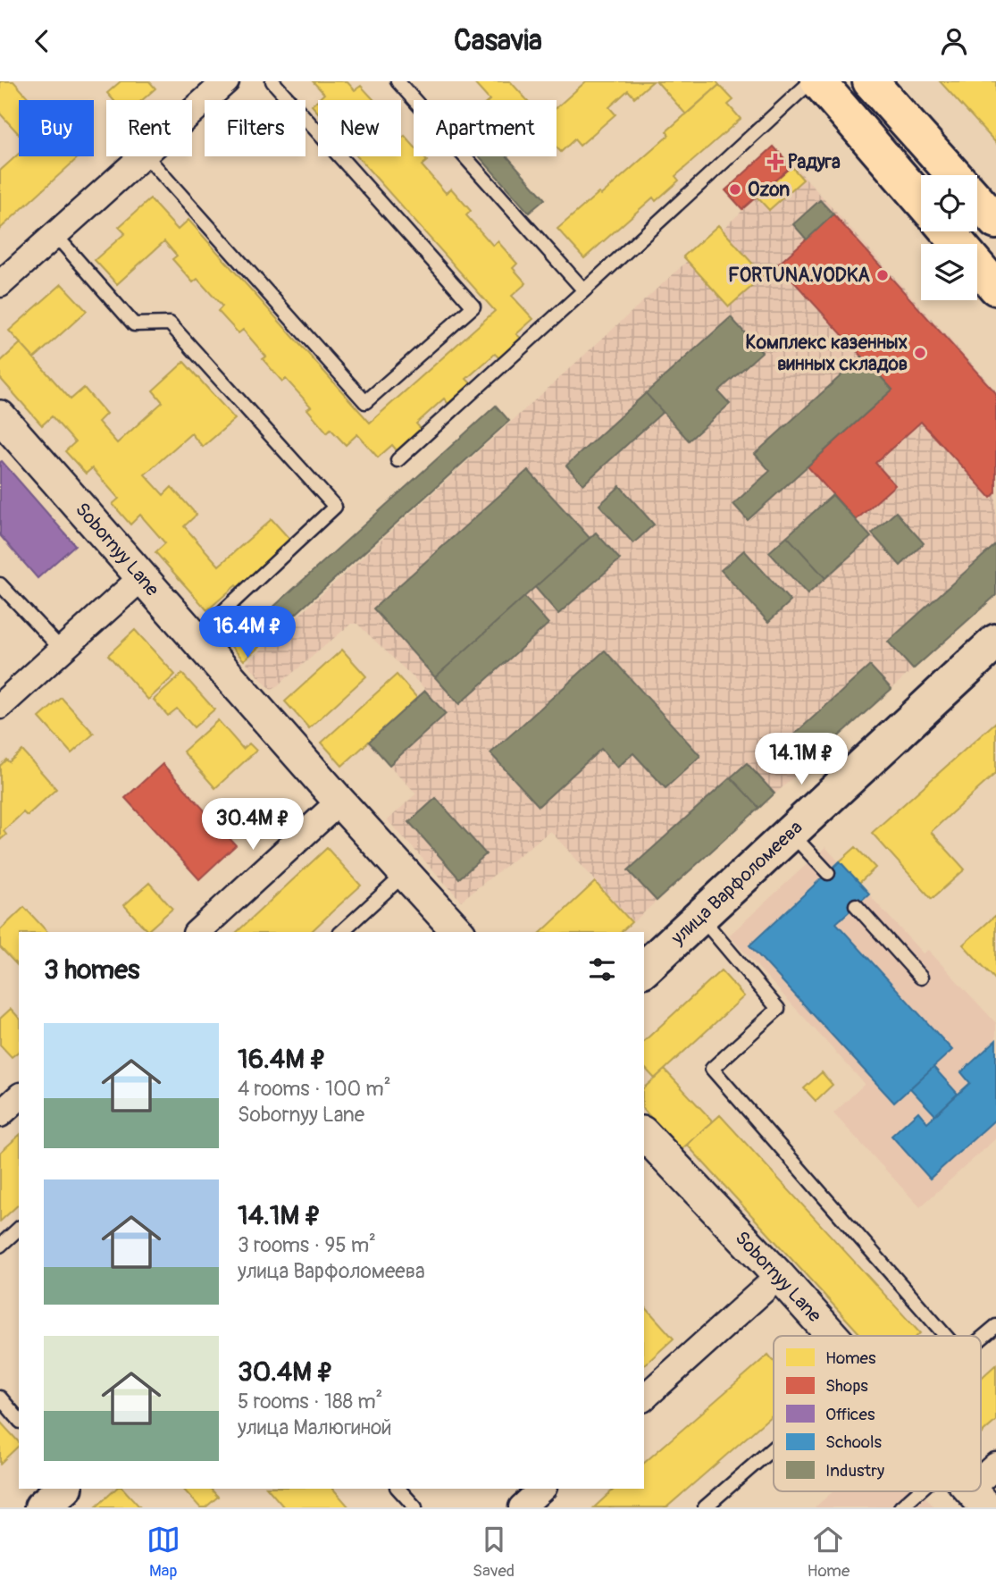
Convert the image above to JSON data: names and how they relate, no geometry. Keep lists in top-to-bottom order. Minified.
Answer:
{"streets":{"main road":["улица Варфоломеева"],"street":["Sobornyy Lane"]},"places":{"health":["Радуга"],"other":["Ozon","FORTUNA.VODKA","Комплекс казенных винных складов"]},"legend":["Homes","Shops","Offices","Schools","Industry"],"page":{"header":"Casavia","chip":["Buy","Rent","Filters","New","Apartment"],"price":["16.4M ₽","14.1M ₽","30.4M ₽"],"heading":"3 homes","list":[{"name":"16.4M ₽","note":"4 rooms · 100 m² · Sobornyy Lane"},{"name":"14.1M ₽","note":"3 rooms · 95 m² · улица Варфоломеева"},{"name":"30.4M ₽","note":"5 rooms · 188 m² · улица Малюгиной"}],"tabs":["Map","Saved","Home"]}}
